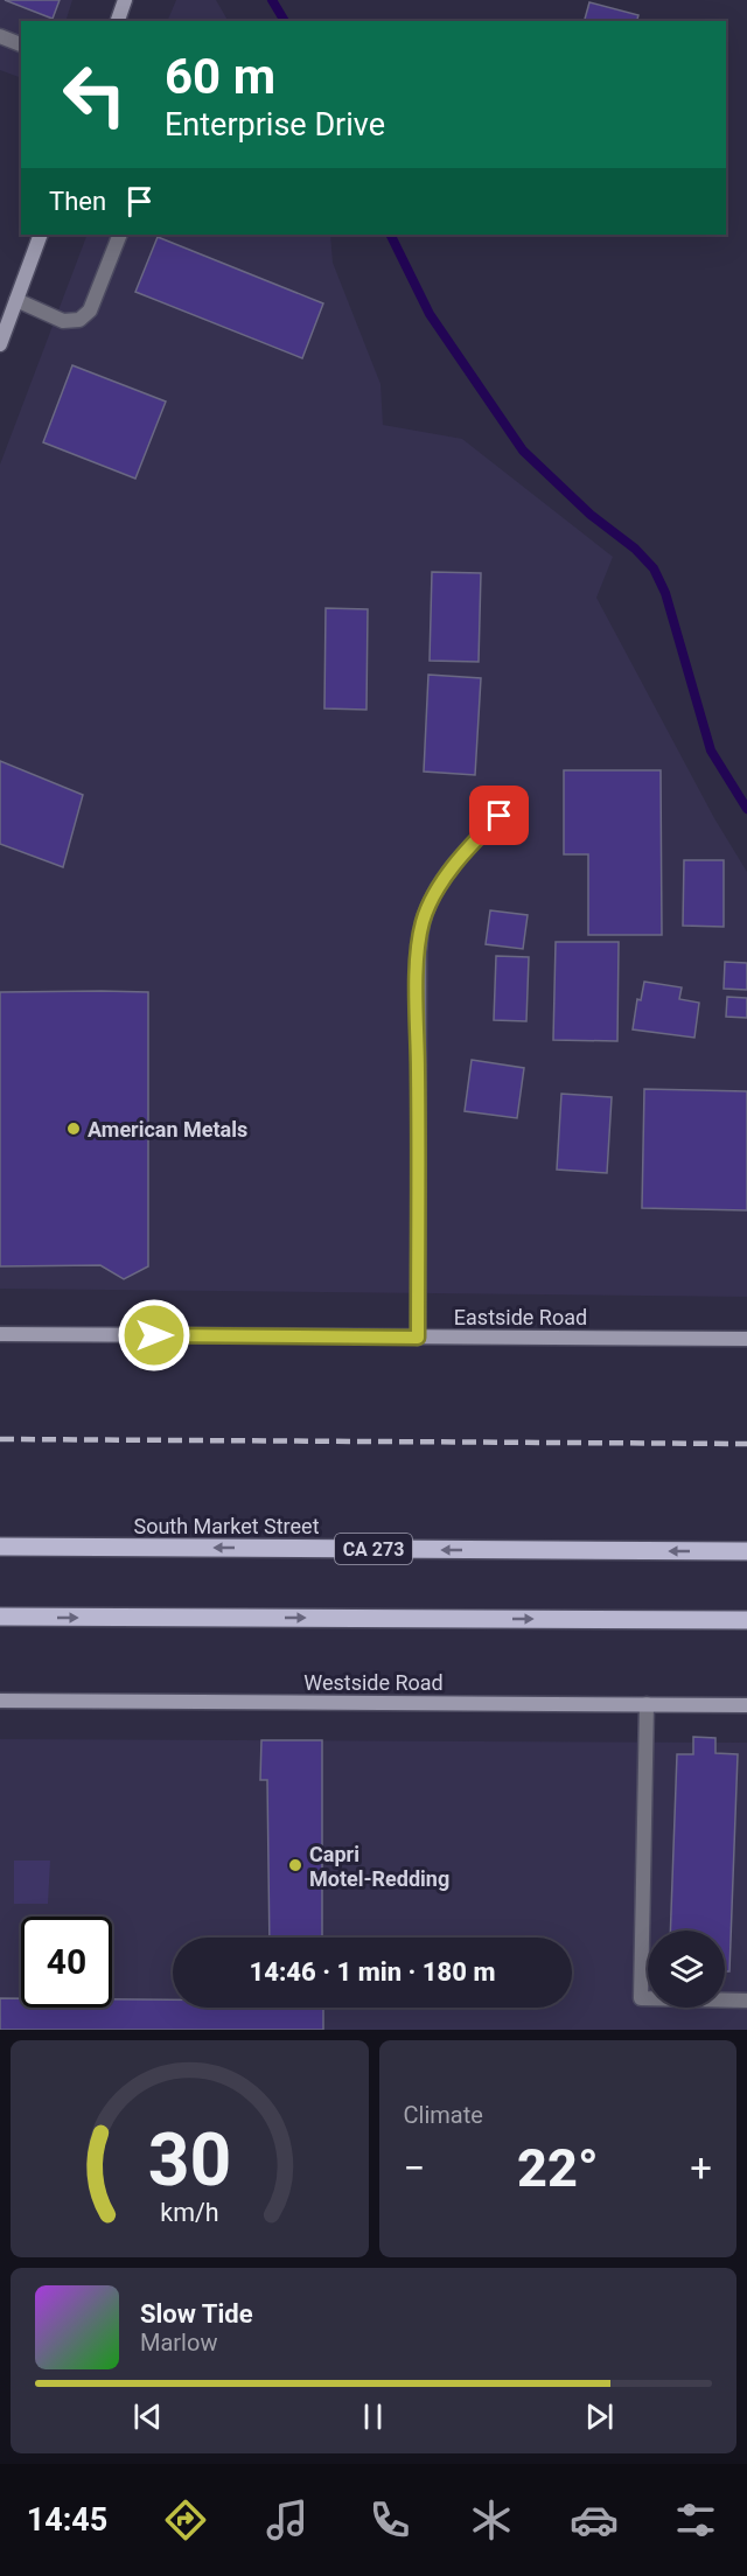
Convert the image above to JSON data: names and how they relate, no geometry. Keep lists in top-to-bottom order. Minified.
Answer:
{"streets":{"main road":["South Market Street","CA 273"],"street":["Eastside Road","Westside Road"]},"places":["American Metals","Capri Motel-Redding"],"page":{"turn":["60 m","Enterprise Drive"],"then":"Then","limit":"40","trip":"14:46 · 1 min · 180 m","tile":"Climate","heat":["−","22°","+"],"song":["Slow Tide","Marlow"],"tabs":"14:45","gauge":["30","km/h"]}}
